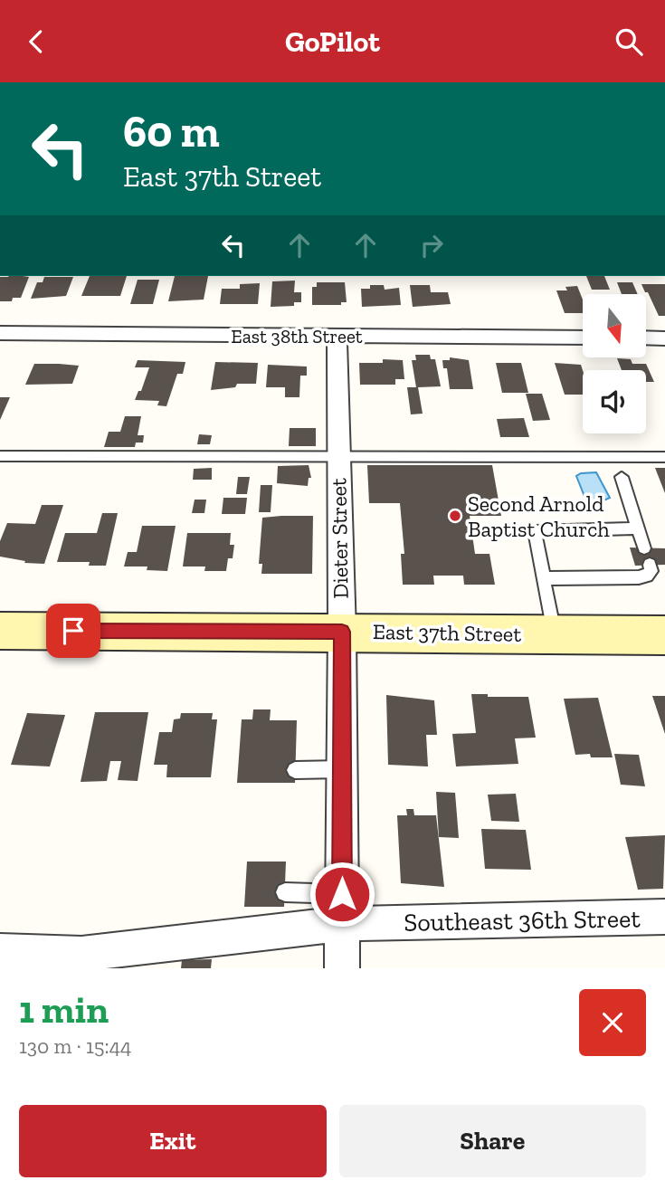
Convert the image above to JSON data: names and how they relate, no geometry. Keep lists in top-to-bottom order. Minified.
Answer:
{"streets":{"main road":["East 37th Street"],"street":["East 38th Street","Dieter Street","Southeast 36th Street"]},"crossings":[["East 38th Street","Dieter Street"],["Dieter Street","East 37th Street"],["Dieter Street","Southeast 36th Street"]],"places":["Second Arnold Baptist Church"],"north":"bottom","page":{"header":"GoPilot","turn":["60 m","East 37th Street"],"heading":["1 min","130 m · 15:44"],"buttons":["Exit","Share"]}}
